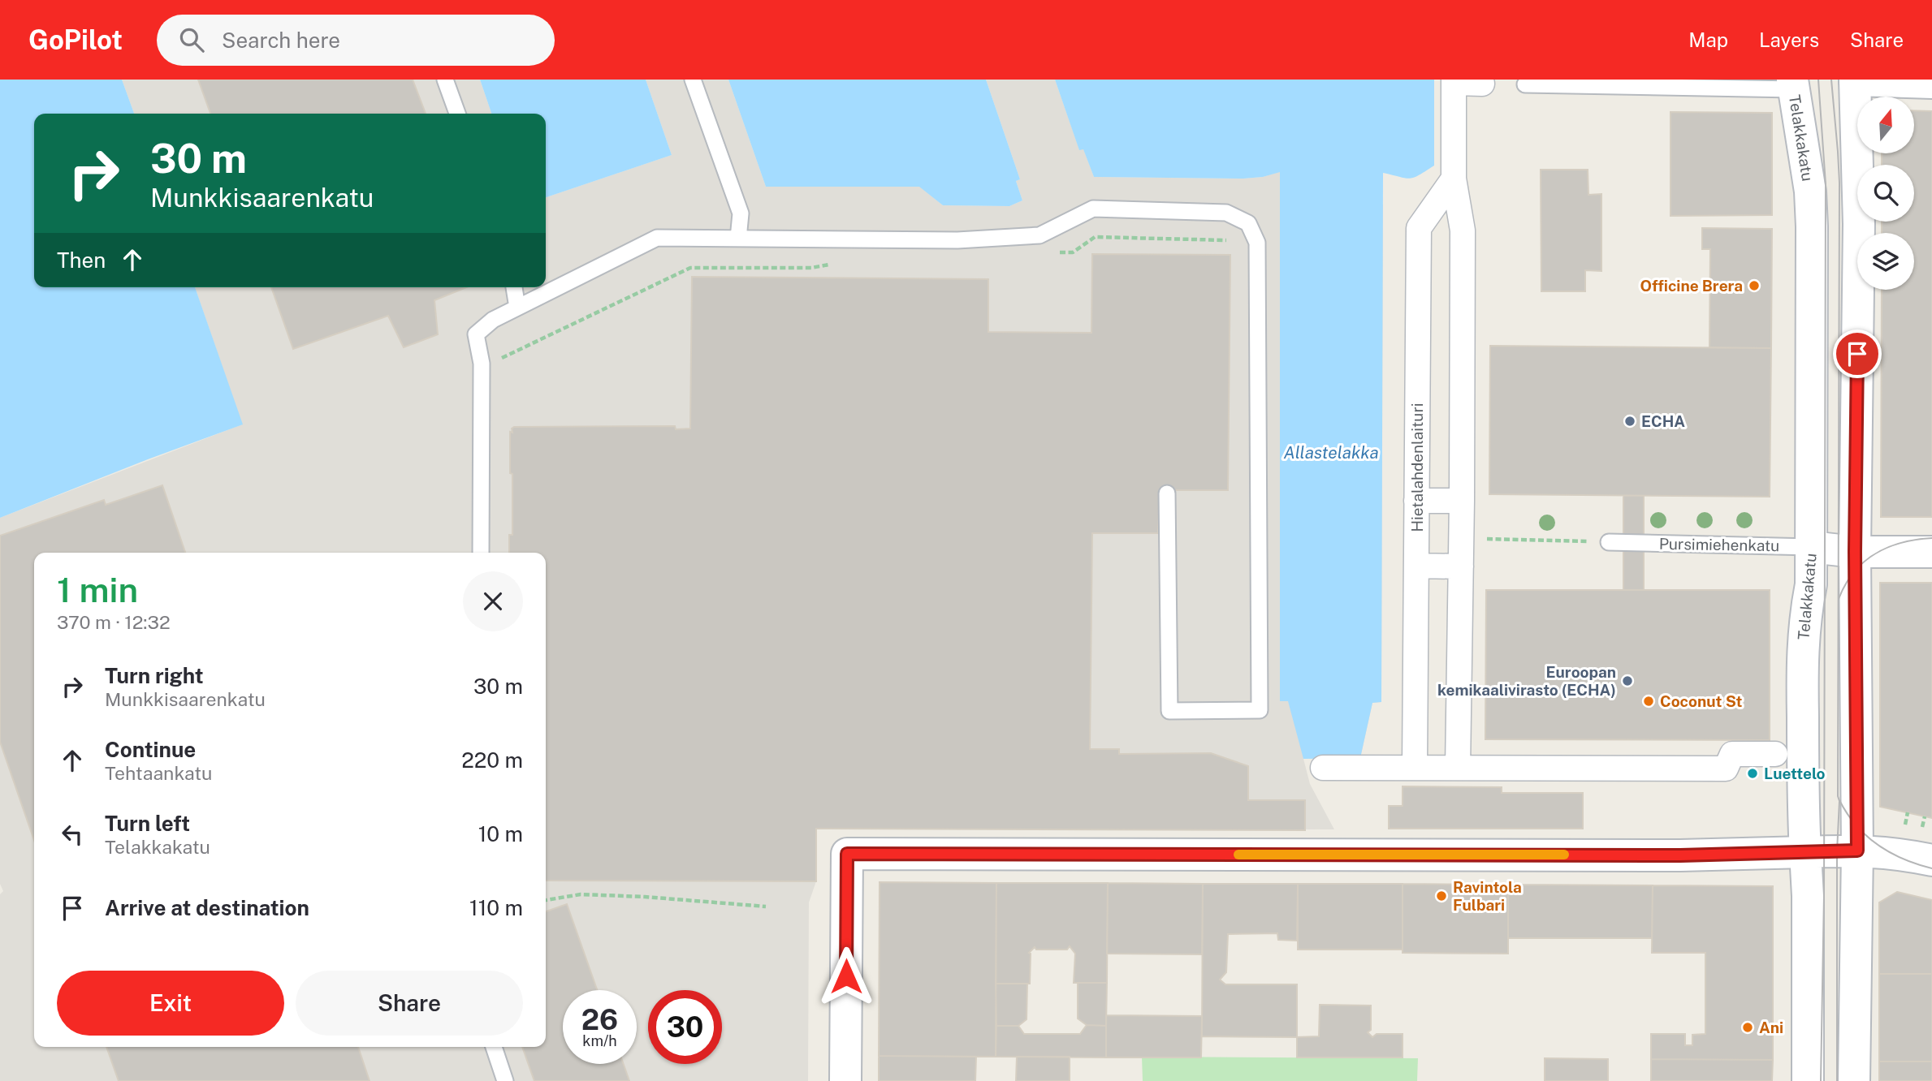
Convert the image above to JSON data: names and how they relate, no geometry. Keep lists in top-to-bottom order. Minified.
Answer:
{"streets":{"street":["Telakkakatu","Hietalahdenlaituri","Pursimiehenkatu"]},"crossings":[["Telakkakatu","Pursimiehenkatu"]],"water":["Allastelakka"],"places":["Officine Brera","ECHA","Euroopan kemikaalivirasto (ECHA)","Coconut St","Luettelo","Ravintola Fulbari","Ani"],"north":"top","page":{"header":"GoPilot","search":"Search here","nav":["Map","Layers","Share"],"turn":["30 m","Munkkisaarenkatu"],"then":"Then","heading":["1 min","370 m · 12:32"],"list":[{"name":"Turn right","note":"Munkkisaarenkatu","value":"30 m"},{"name":"Continue","note":"Tehtaankatu","value":"220 m"},{"name":"Turn left","note":"Telakkakatu","value":"10 m"},{"name":"Arrive at destination","value":"110 m"}],"buttons":["Exit","Share"],"speed":"26 km/h","limit":"30"}}
